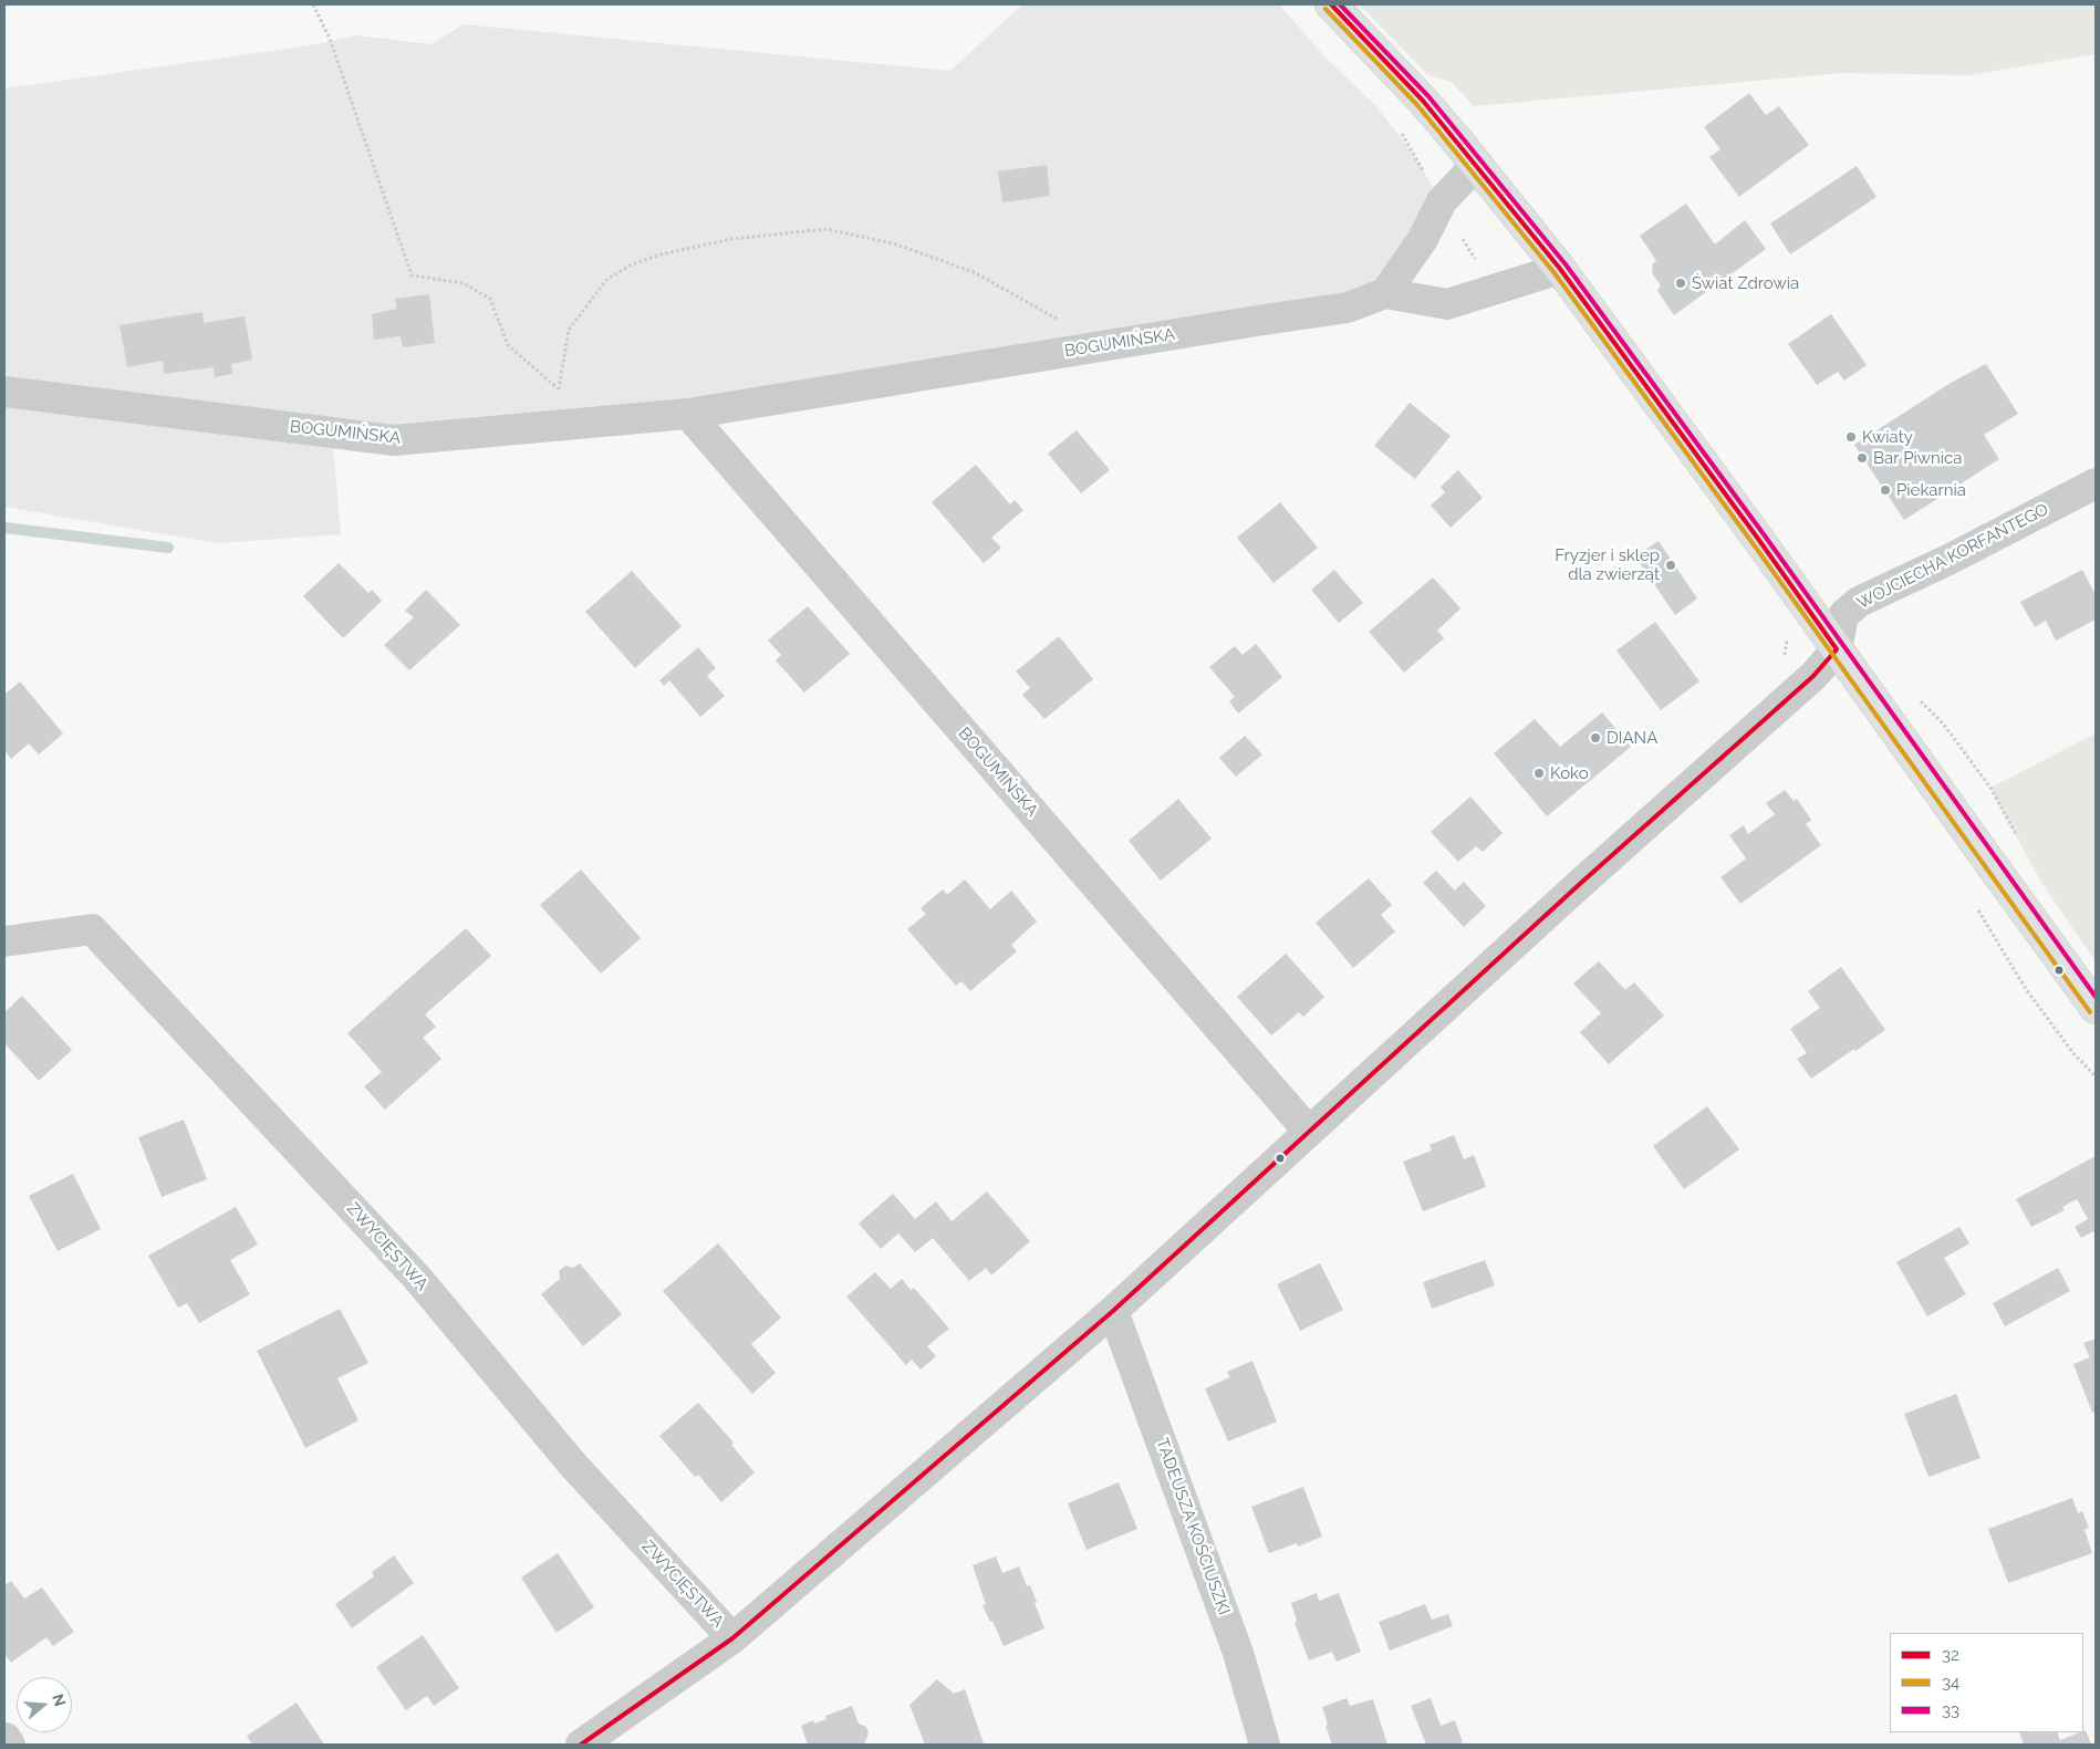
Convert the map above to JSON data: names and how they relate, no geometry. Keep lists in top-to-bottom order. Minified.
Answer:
{"streets":{"street":["BOGUMIŃSKA","WOJCIECHA KORFANTEGO","ZWYCIĘSTWA","TADEUSZA KOŚCIUSZKI"]},"places":["Świat Zdrowia","Kwiaty","Bar Piwnica","Piekarnia","Fryzjer i sklep dla zwierząt","DIANA","Koko"],"lines":["transit line 32","transit line 33","transit line 34"],"legend":["32","34","33"],"north":"right"}
